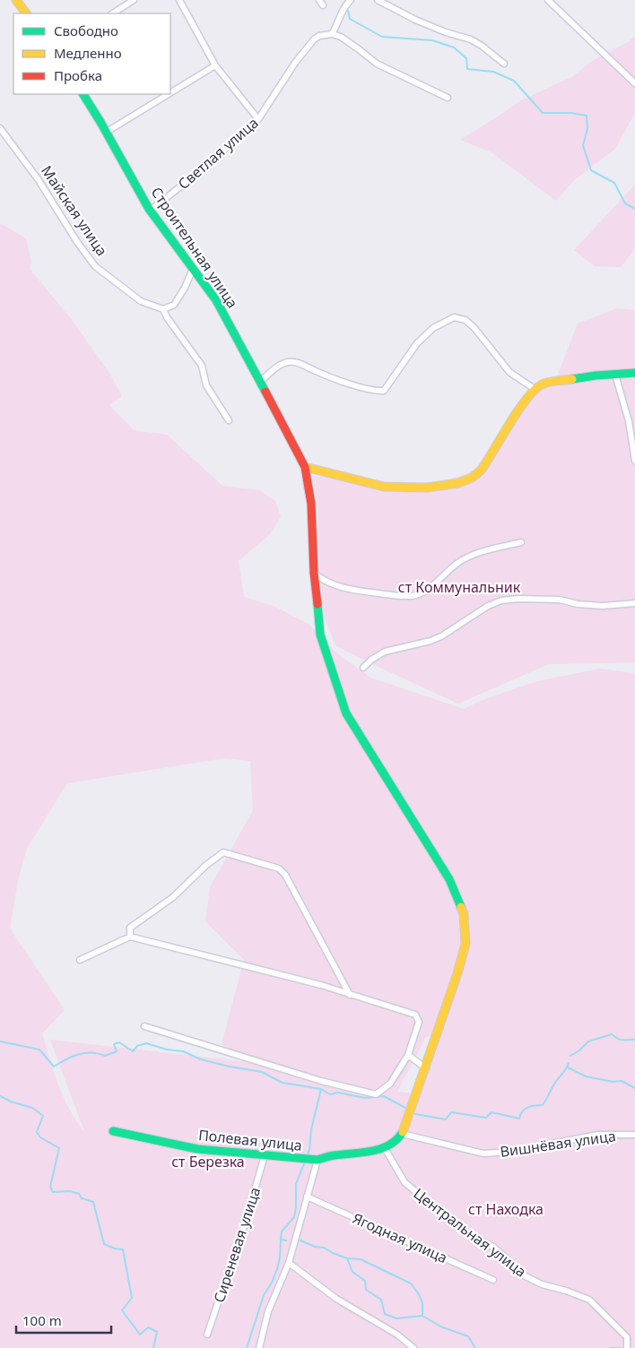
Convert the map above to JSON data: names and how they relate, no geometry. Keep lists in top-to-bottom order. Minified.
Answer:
{"streets":{"street":["Светлая улица","Майская улица","Строительная улица","Полевая улица","Вишнёвая улица","Центральная улица","Ягодная улица","Сиреневая улица"]},"crossings":[["Светлая улица","Строительная улица"],["Полевая улица","Центральная улица"],["Полевая улица","Сиреневая улица"]],"parks":["ст Коммунальник","ст Березка","ст Находка"],"legend":["Свободно","Медленно","Пробка"],"scale_bar":"100 m"}
